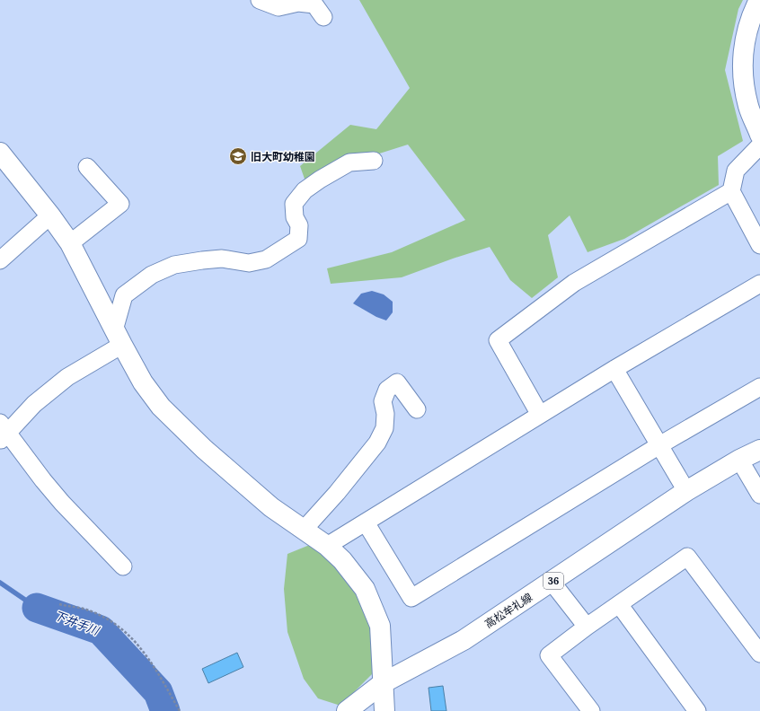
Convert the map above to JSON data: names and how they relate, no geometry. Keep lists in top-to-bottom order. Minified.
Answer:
{"streets":{"street":["36","高松牟礼線"]},"water":["下井手川"],"places":{"school or university":["旧大町幼稚園"]}}
